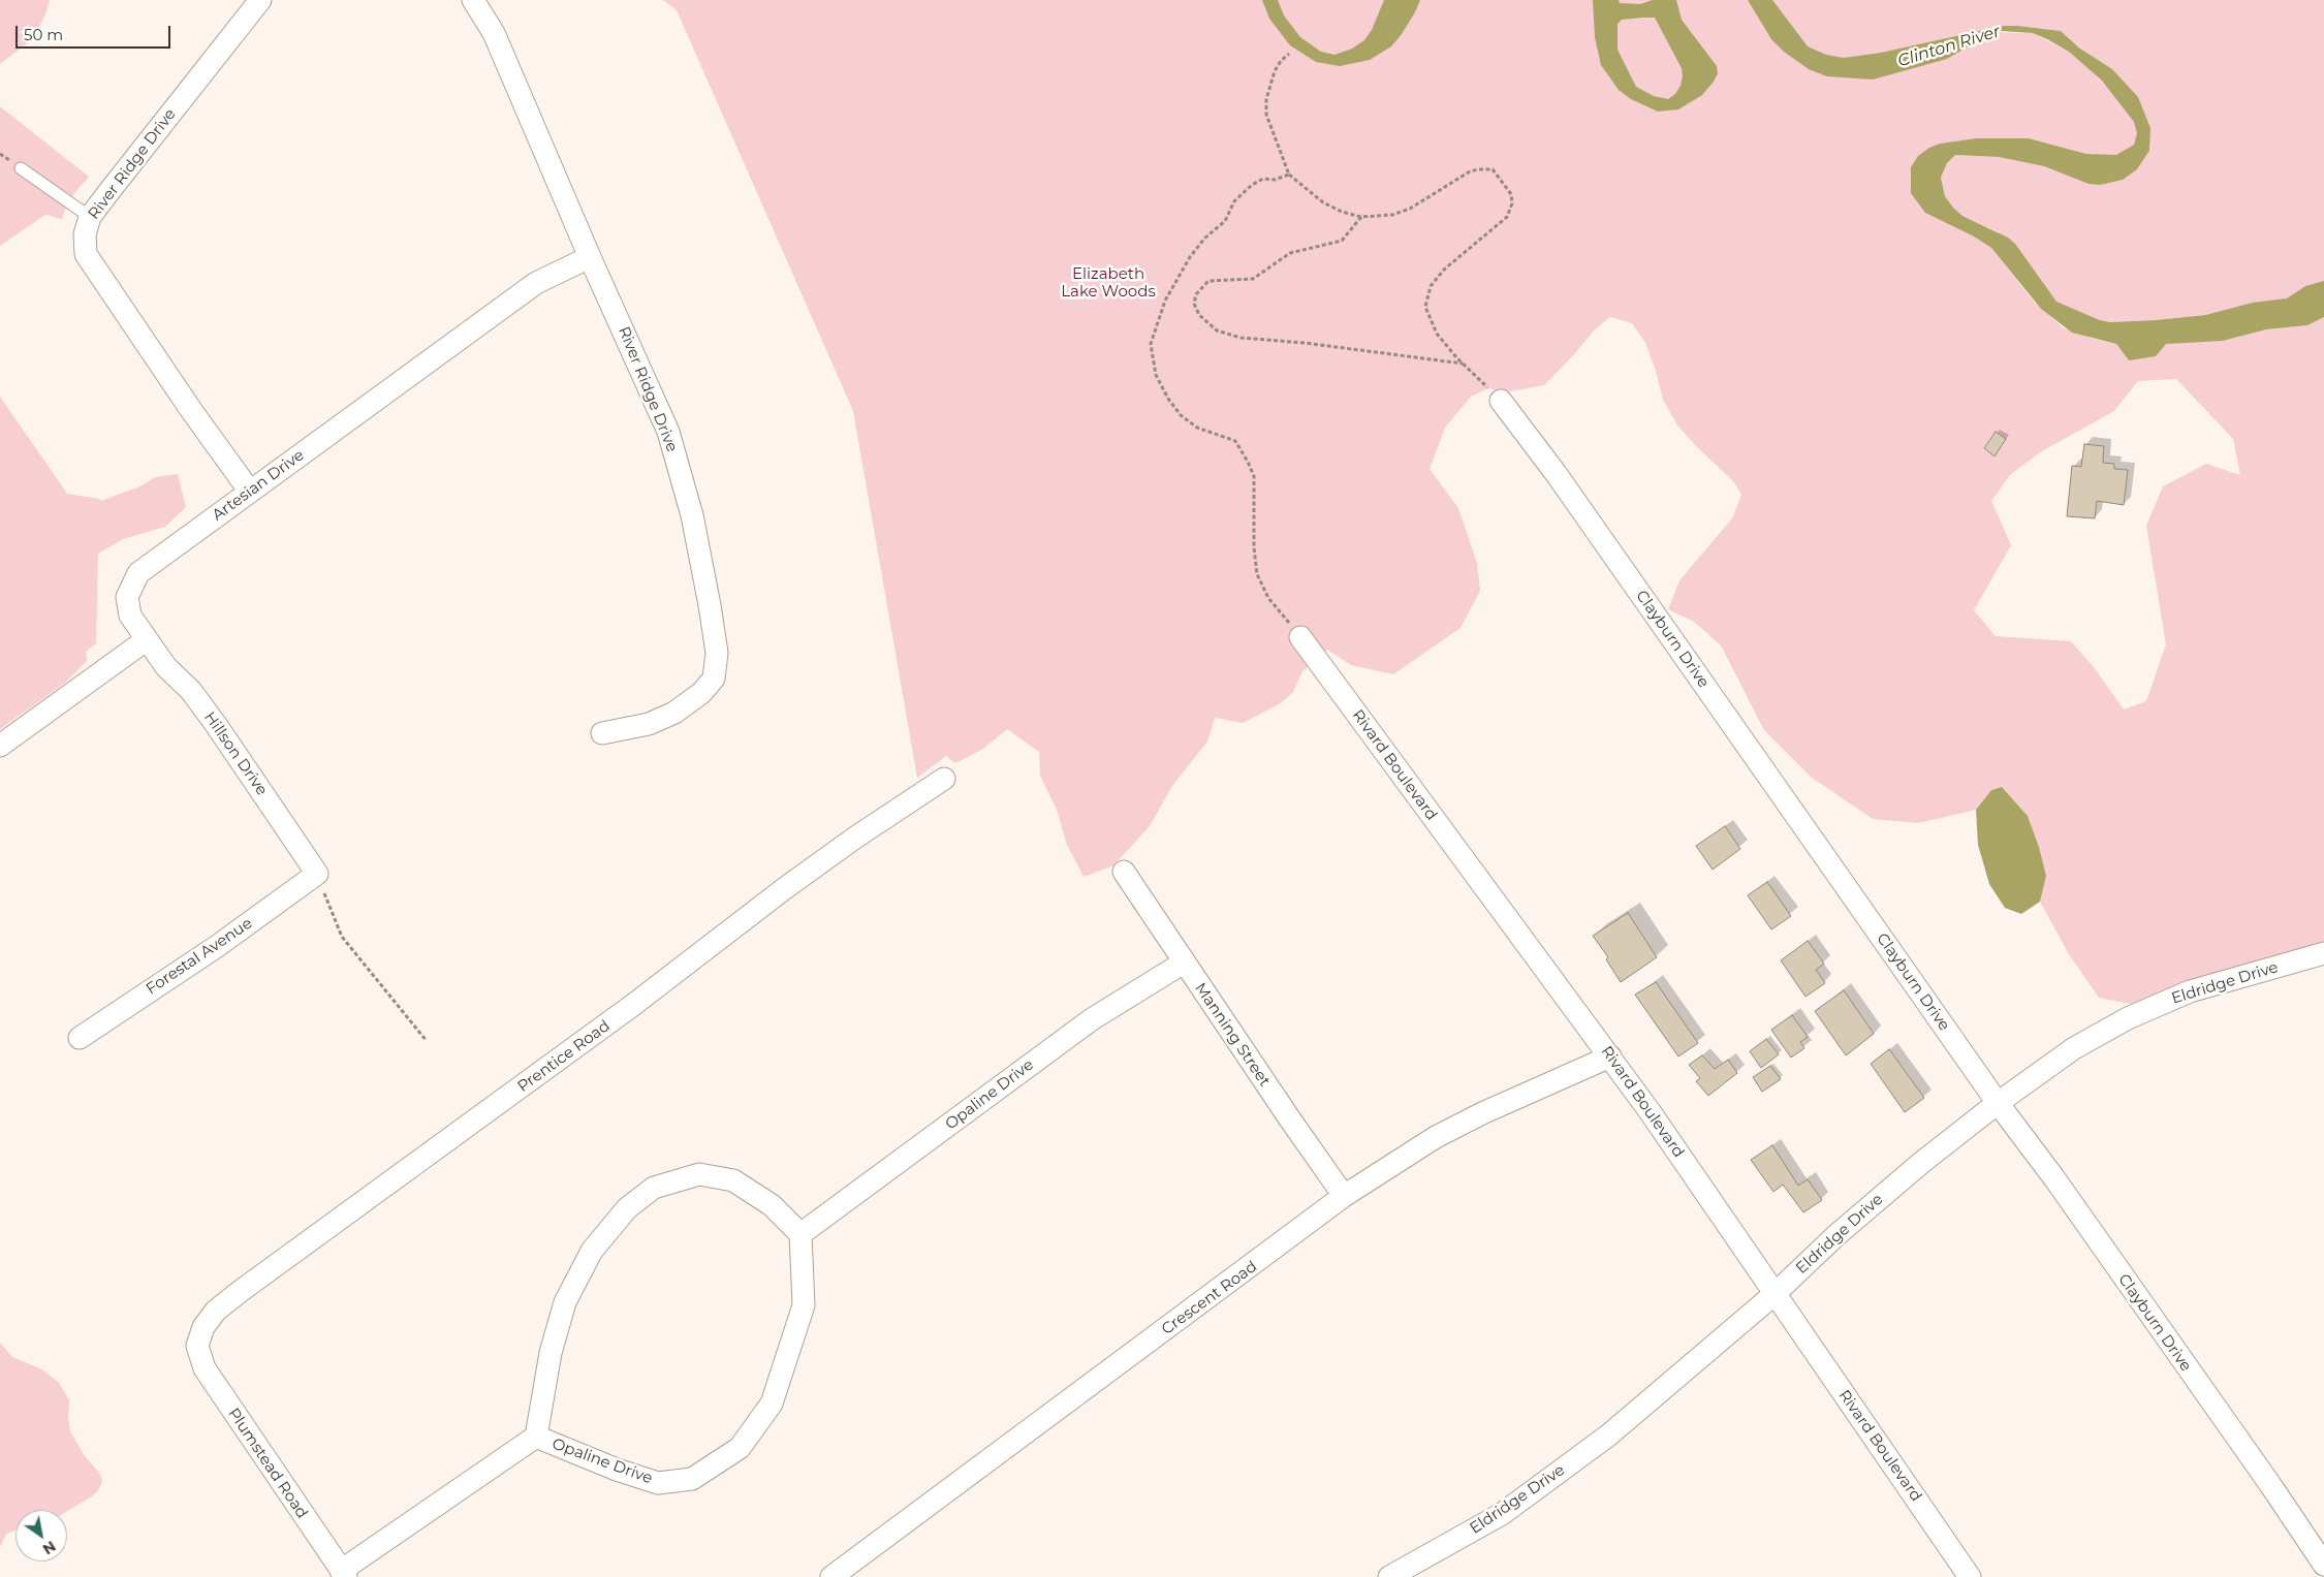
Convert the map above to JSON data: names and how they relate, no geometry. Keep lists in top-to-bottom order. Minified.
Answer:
{"streets":{"street":["River Ridge Drive","Artesian Drive","Clayburn Drive","Hillson Drive","Rivard Boulevard","Forestal Avenue","Eldridge Drive","Manning Street","Prentice Road","Opaline Drive","Crescent Road","Plumstead Road"]},"crossings":[["River Ridge Drive","Artesian Drive"],["Artesian Drive","Hillson Drive"],["Clayburn Drive","Eldridge Drive"],["Hillson Drive","Forestal Avenue"],["Rivard Boulevard","Eldridge Drive"],["Rivard Boulevard","Crescent Road"],["Manning Street","Opaline Drive"],["Manning Street","Crescent Road"],["Prentice Road","Plumstead Road"],["Opaline Drive","Plumstead Road"]],"water":["Clinton River"],"parks":["Elizabeth Lake Woods"],"scale_bar":"50 m","north":"bottom right"}
